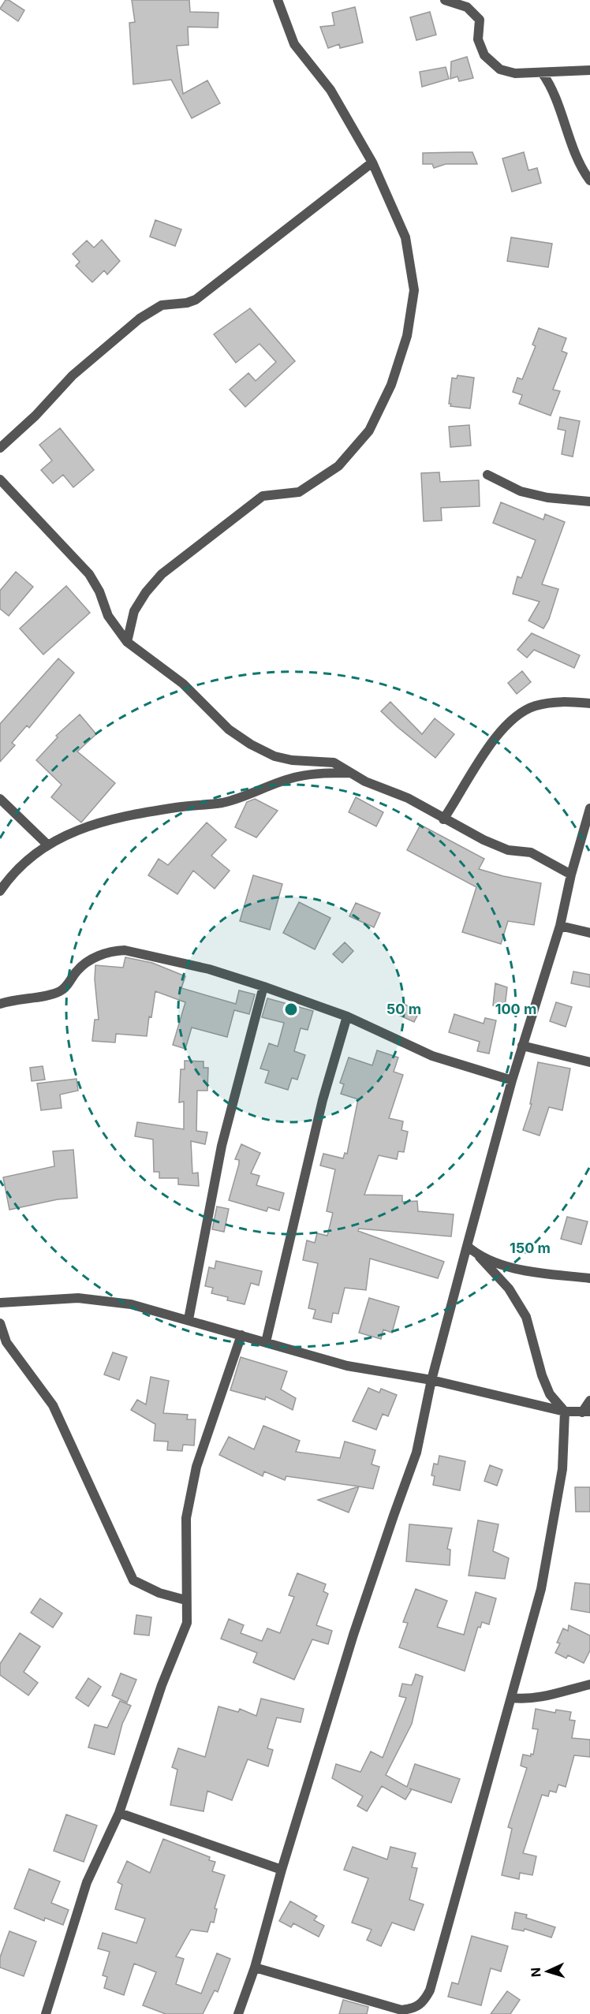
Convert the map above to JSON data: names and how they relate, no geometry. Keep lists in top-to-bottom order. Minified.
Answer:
{"north":"left","rings":["50 m","100 m","150 m"]}
